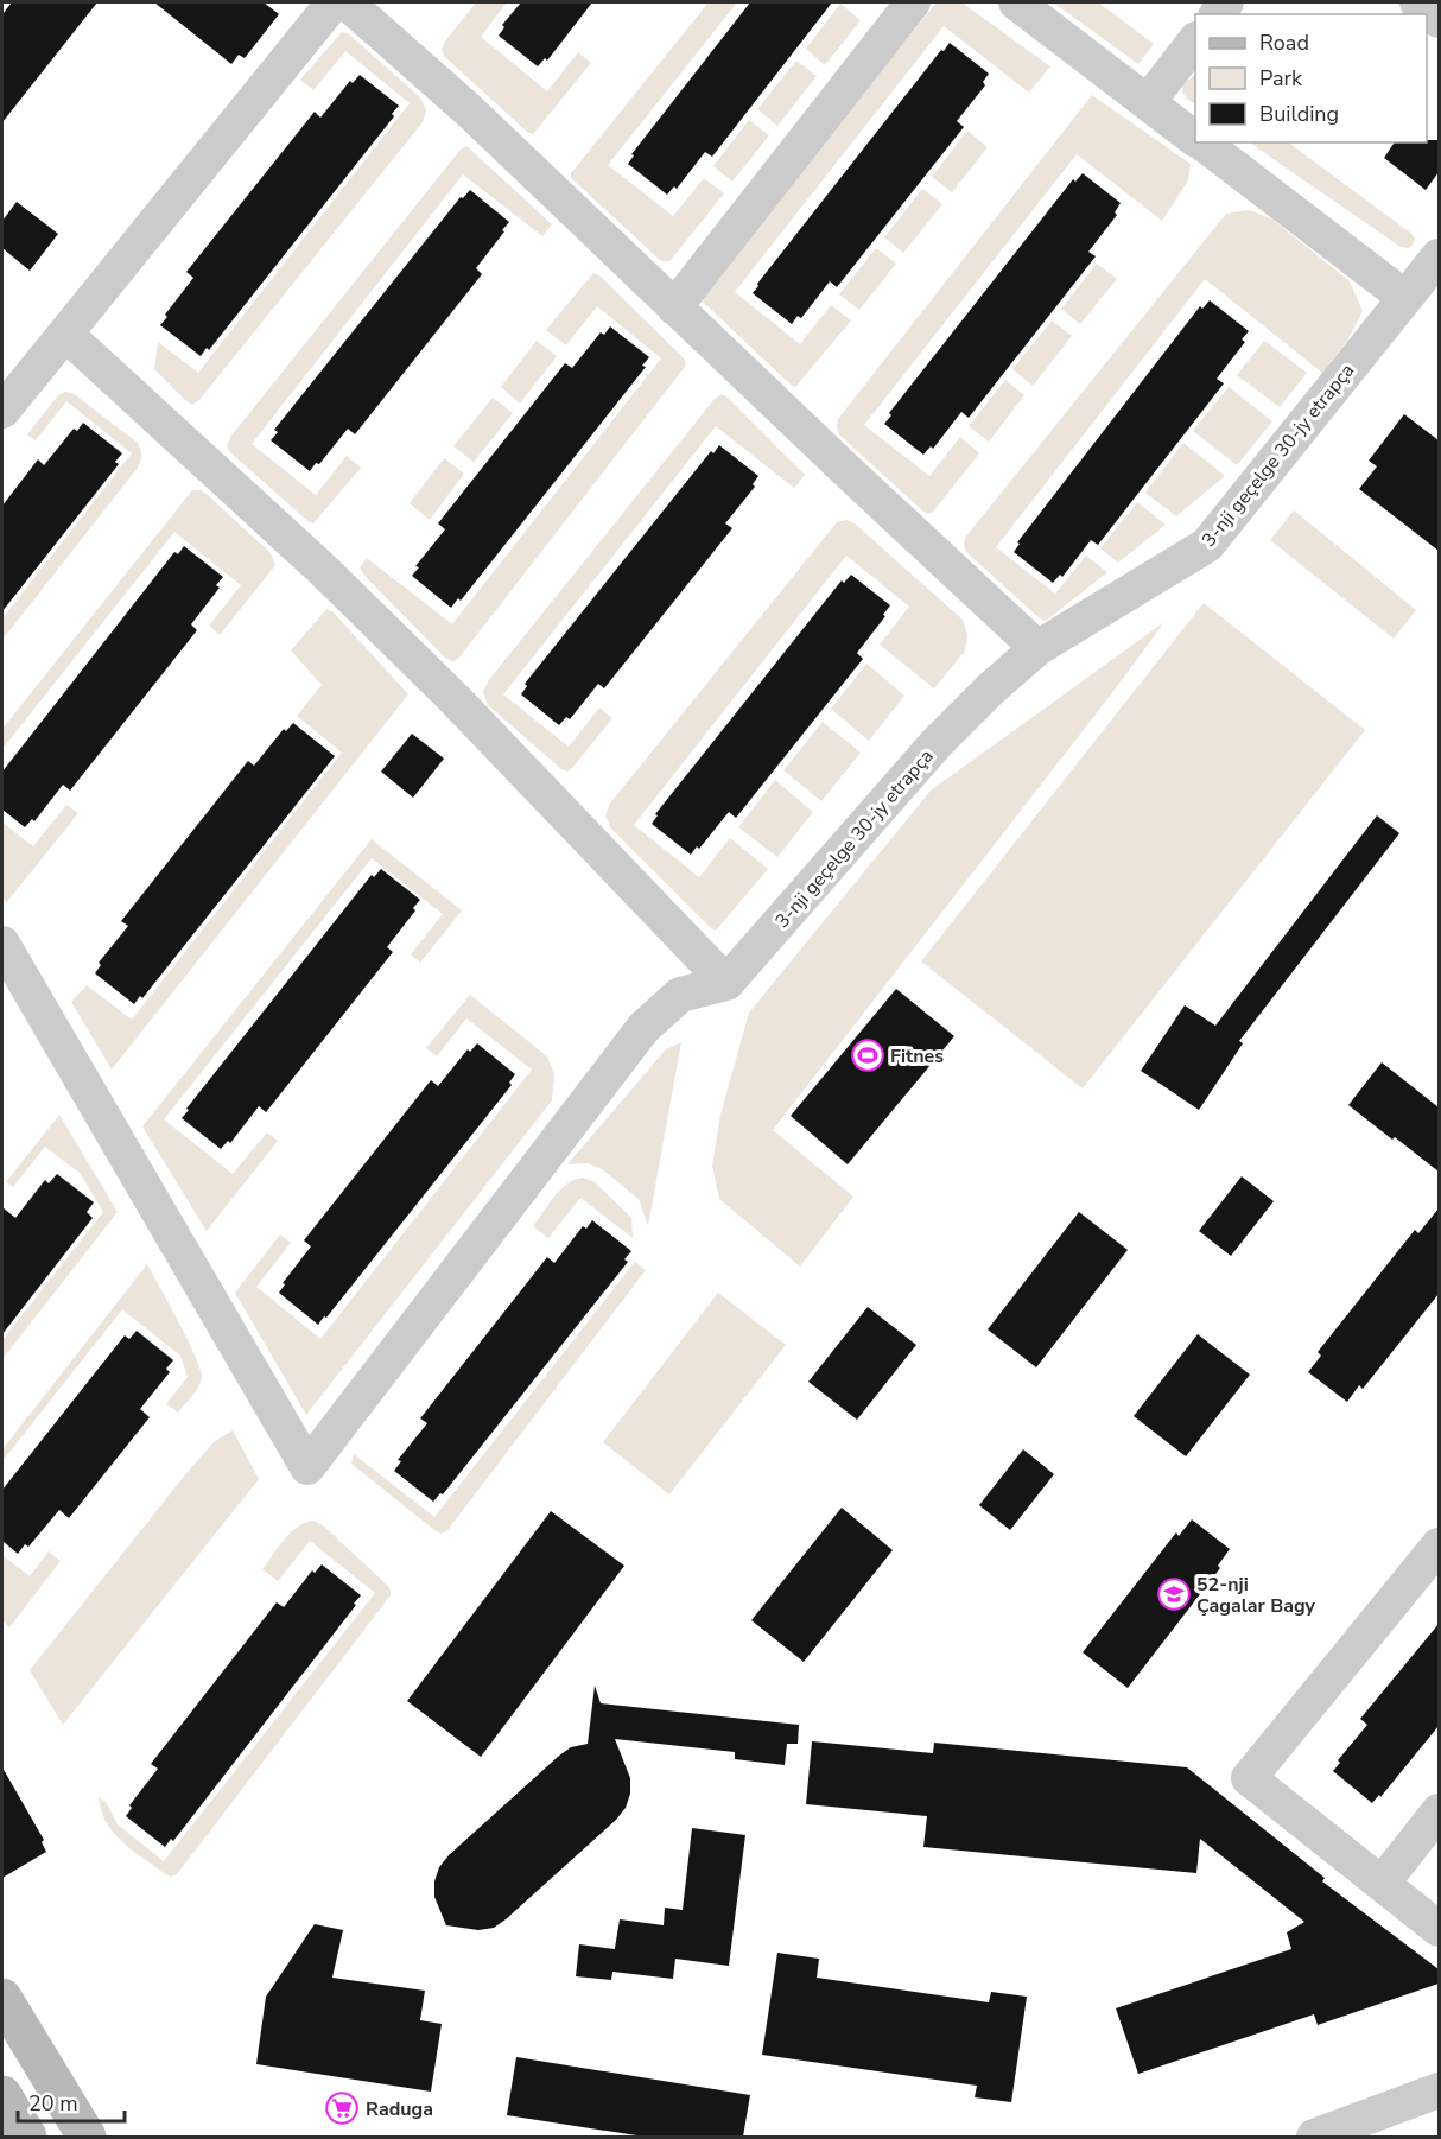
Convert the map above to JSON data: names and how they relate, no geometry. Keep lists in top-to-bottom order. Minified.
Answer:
{"streets":{"street":["3-nji geçelge 30-jy etrapça"]},"places":{"sports":["Fitnes"],"school or university":["52-nji Çagalar Bagy"],"supermarket":["Raduga"]},"legend":["Road","Park","Building"],"scale_bar":"20 m"}
